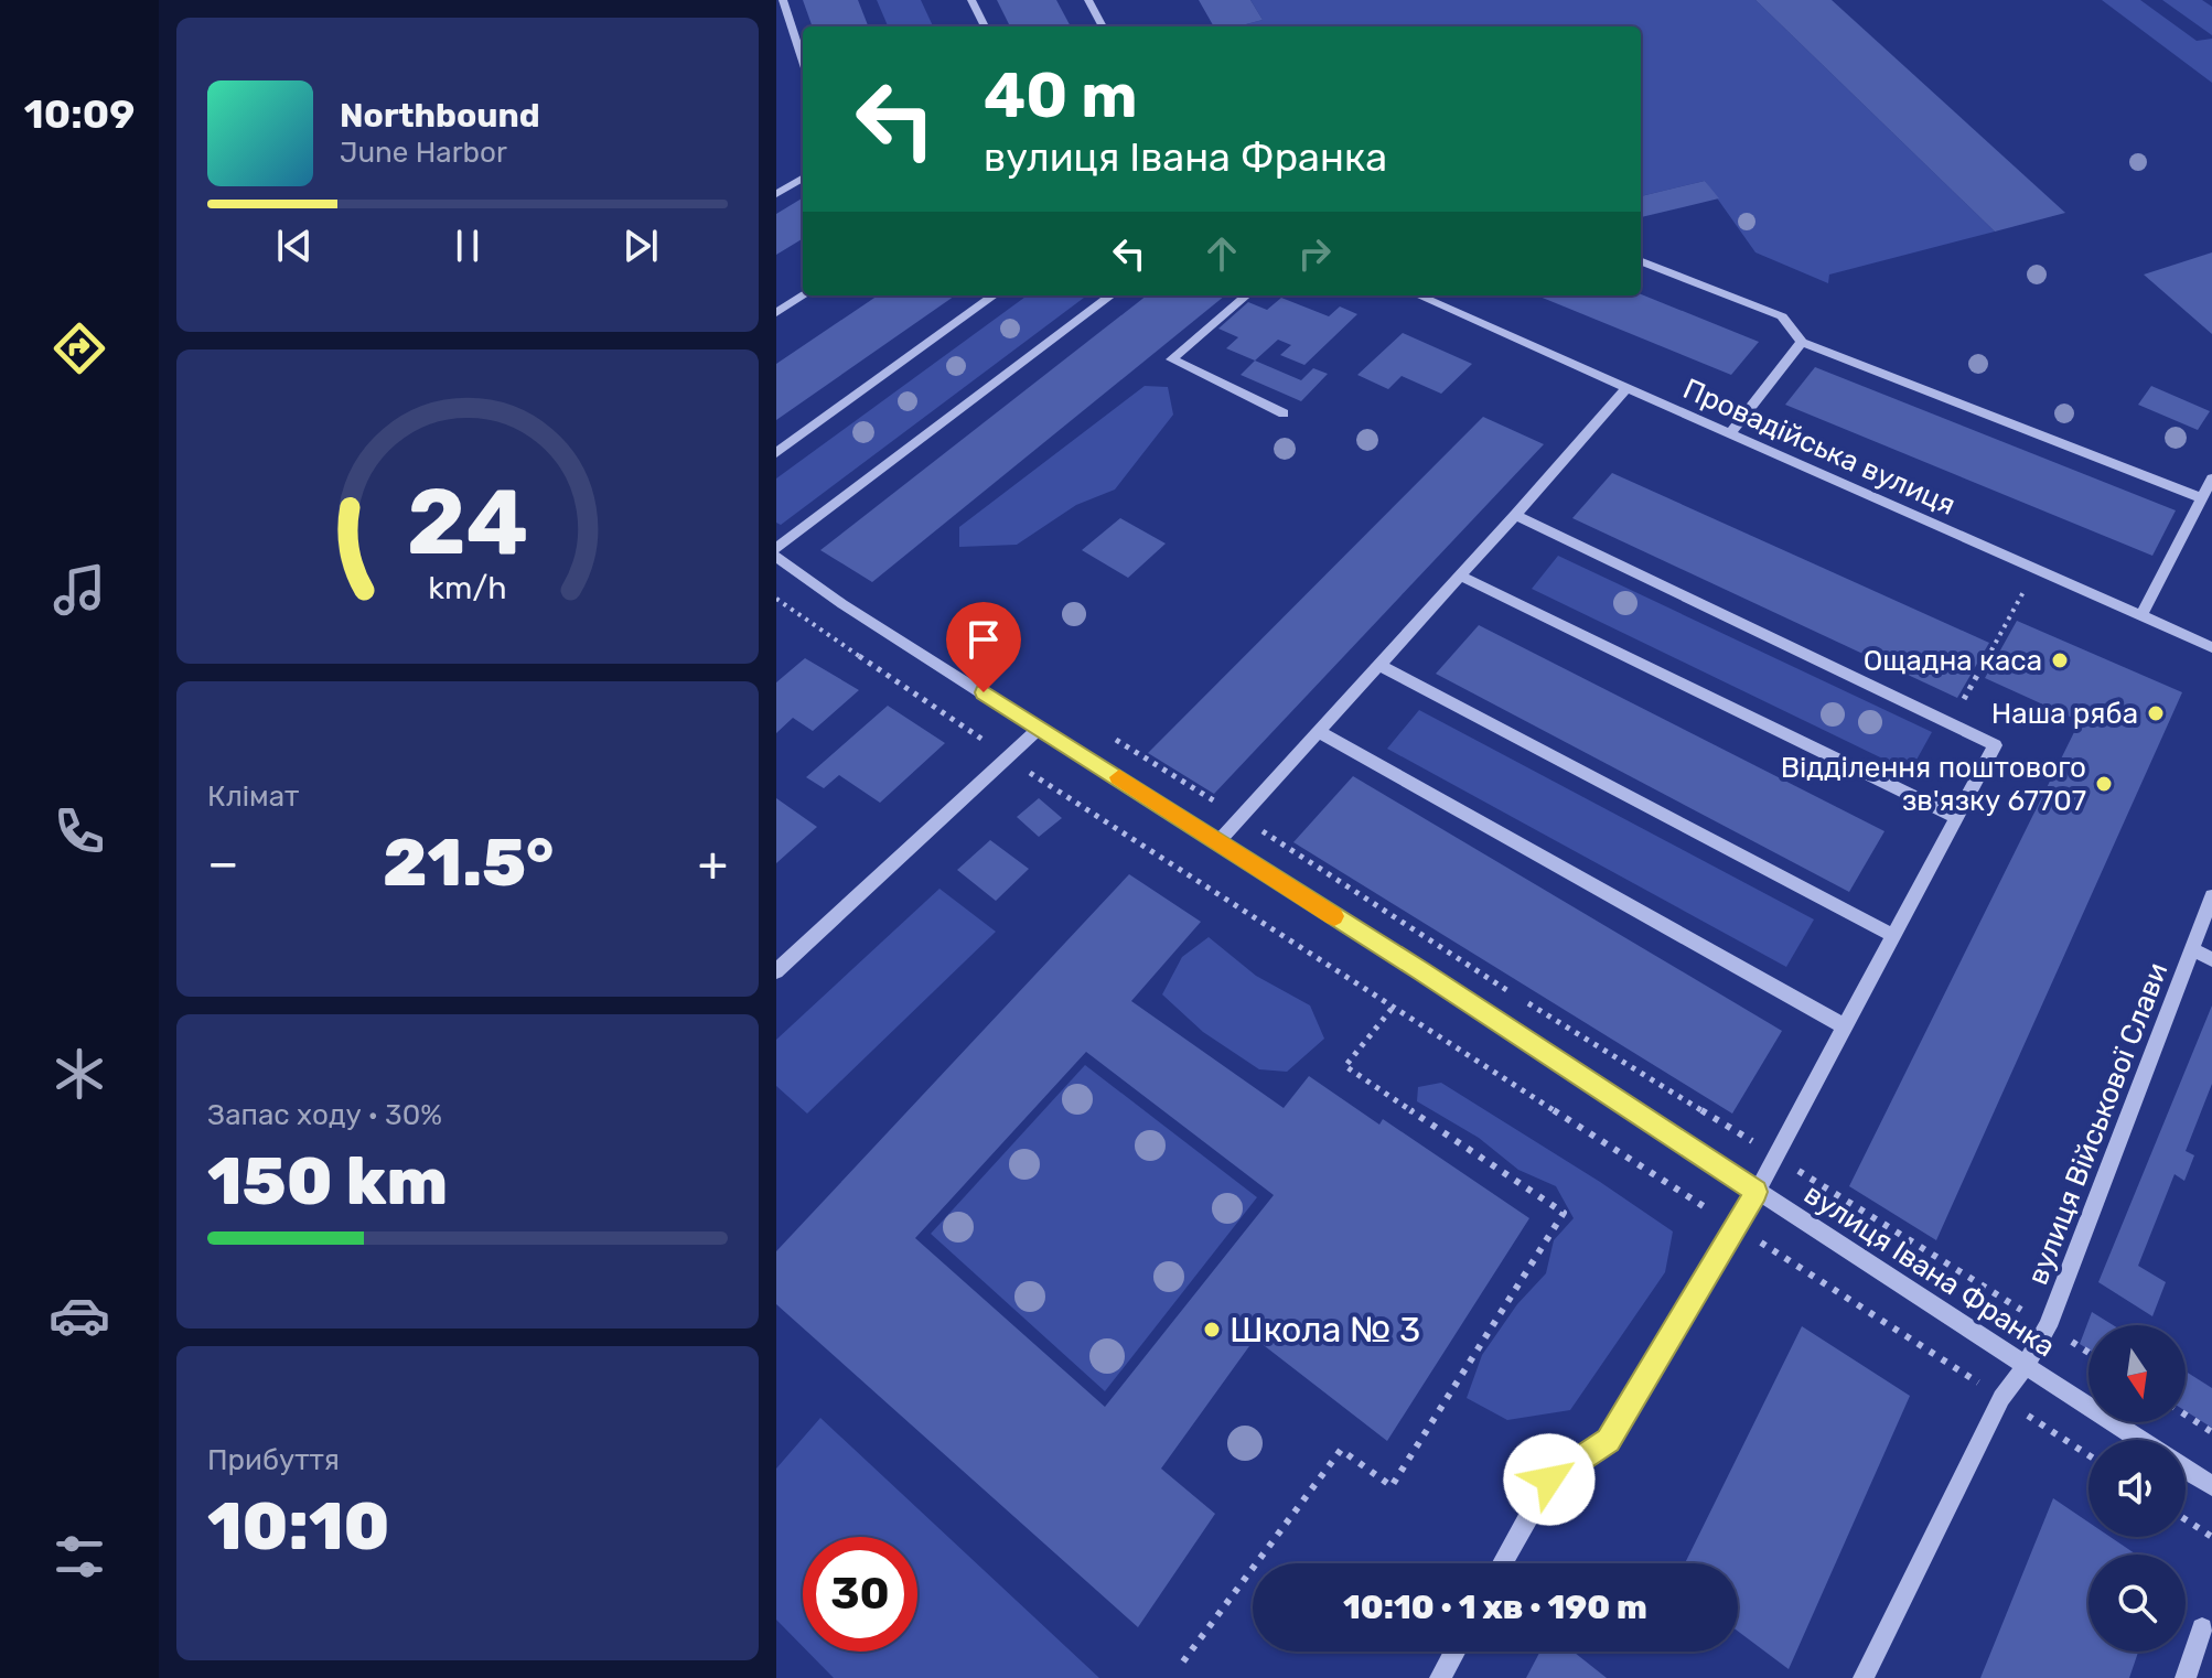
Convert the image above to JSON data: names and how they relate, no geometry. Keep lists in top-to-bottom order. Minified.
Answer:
{"streets":{"street":["Провадійська вулиця","вулиця Військової Слави","вулиця Івана Франка"]},"crossings":[["вулиця Військової Слави","вулиця Івана Франка"]],"places":["Ощадна каса","Наша ряба","Відділення поштового зв'язку 67707","Школа № 3"],"north":"bottom","page":{"tabs":"10:09","turn":["40 m","вулиця Івана Франка"],"song":["Northbound","June Harbor"],"tile":["Клімат",["Запас ходу · 30%","150 km"],["Прибуття","10:10"]],"heat":["−","21.5°","+"],"limit":"30","trip":"10:10 · 1 хв · 190 m","gauge":["24","km/h"]}}
